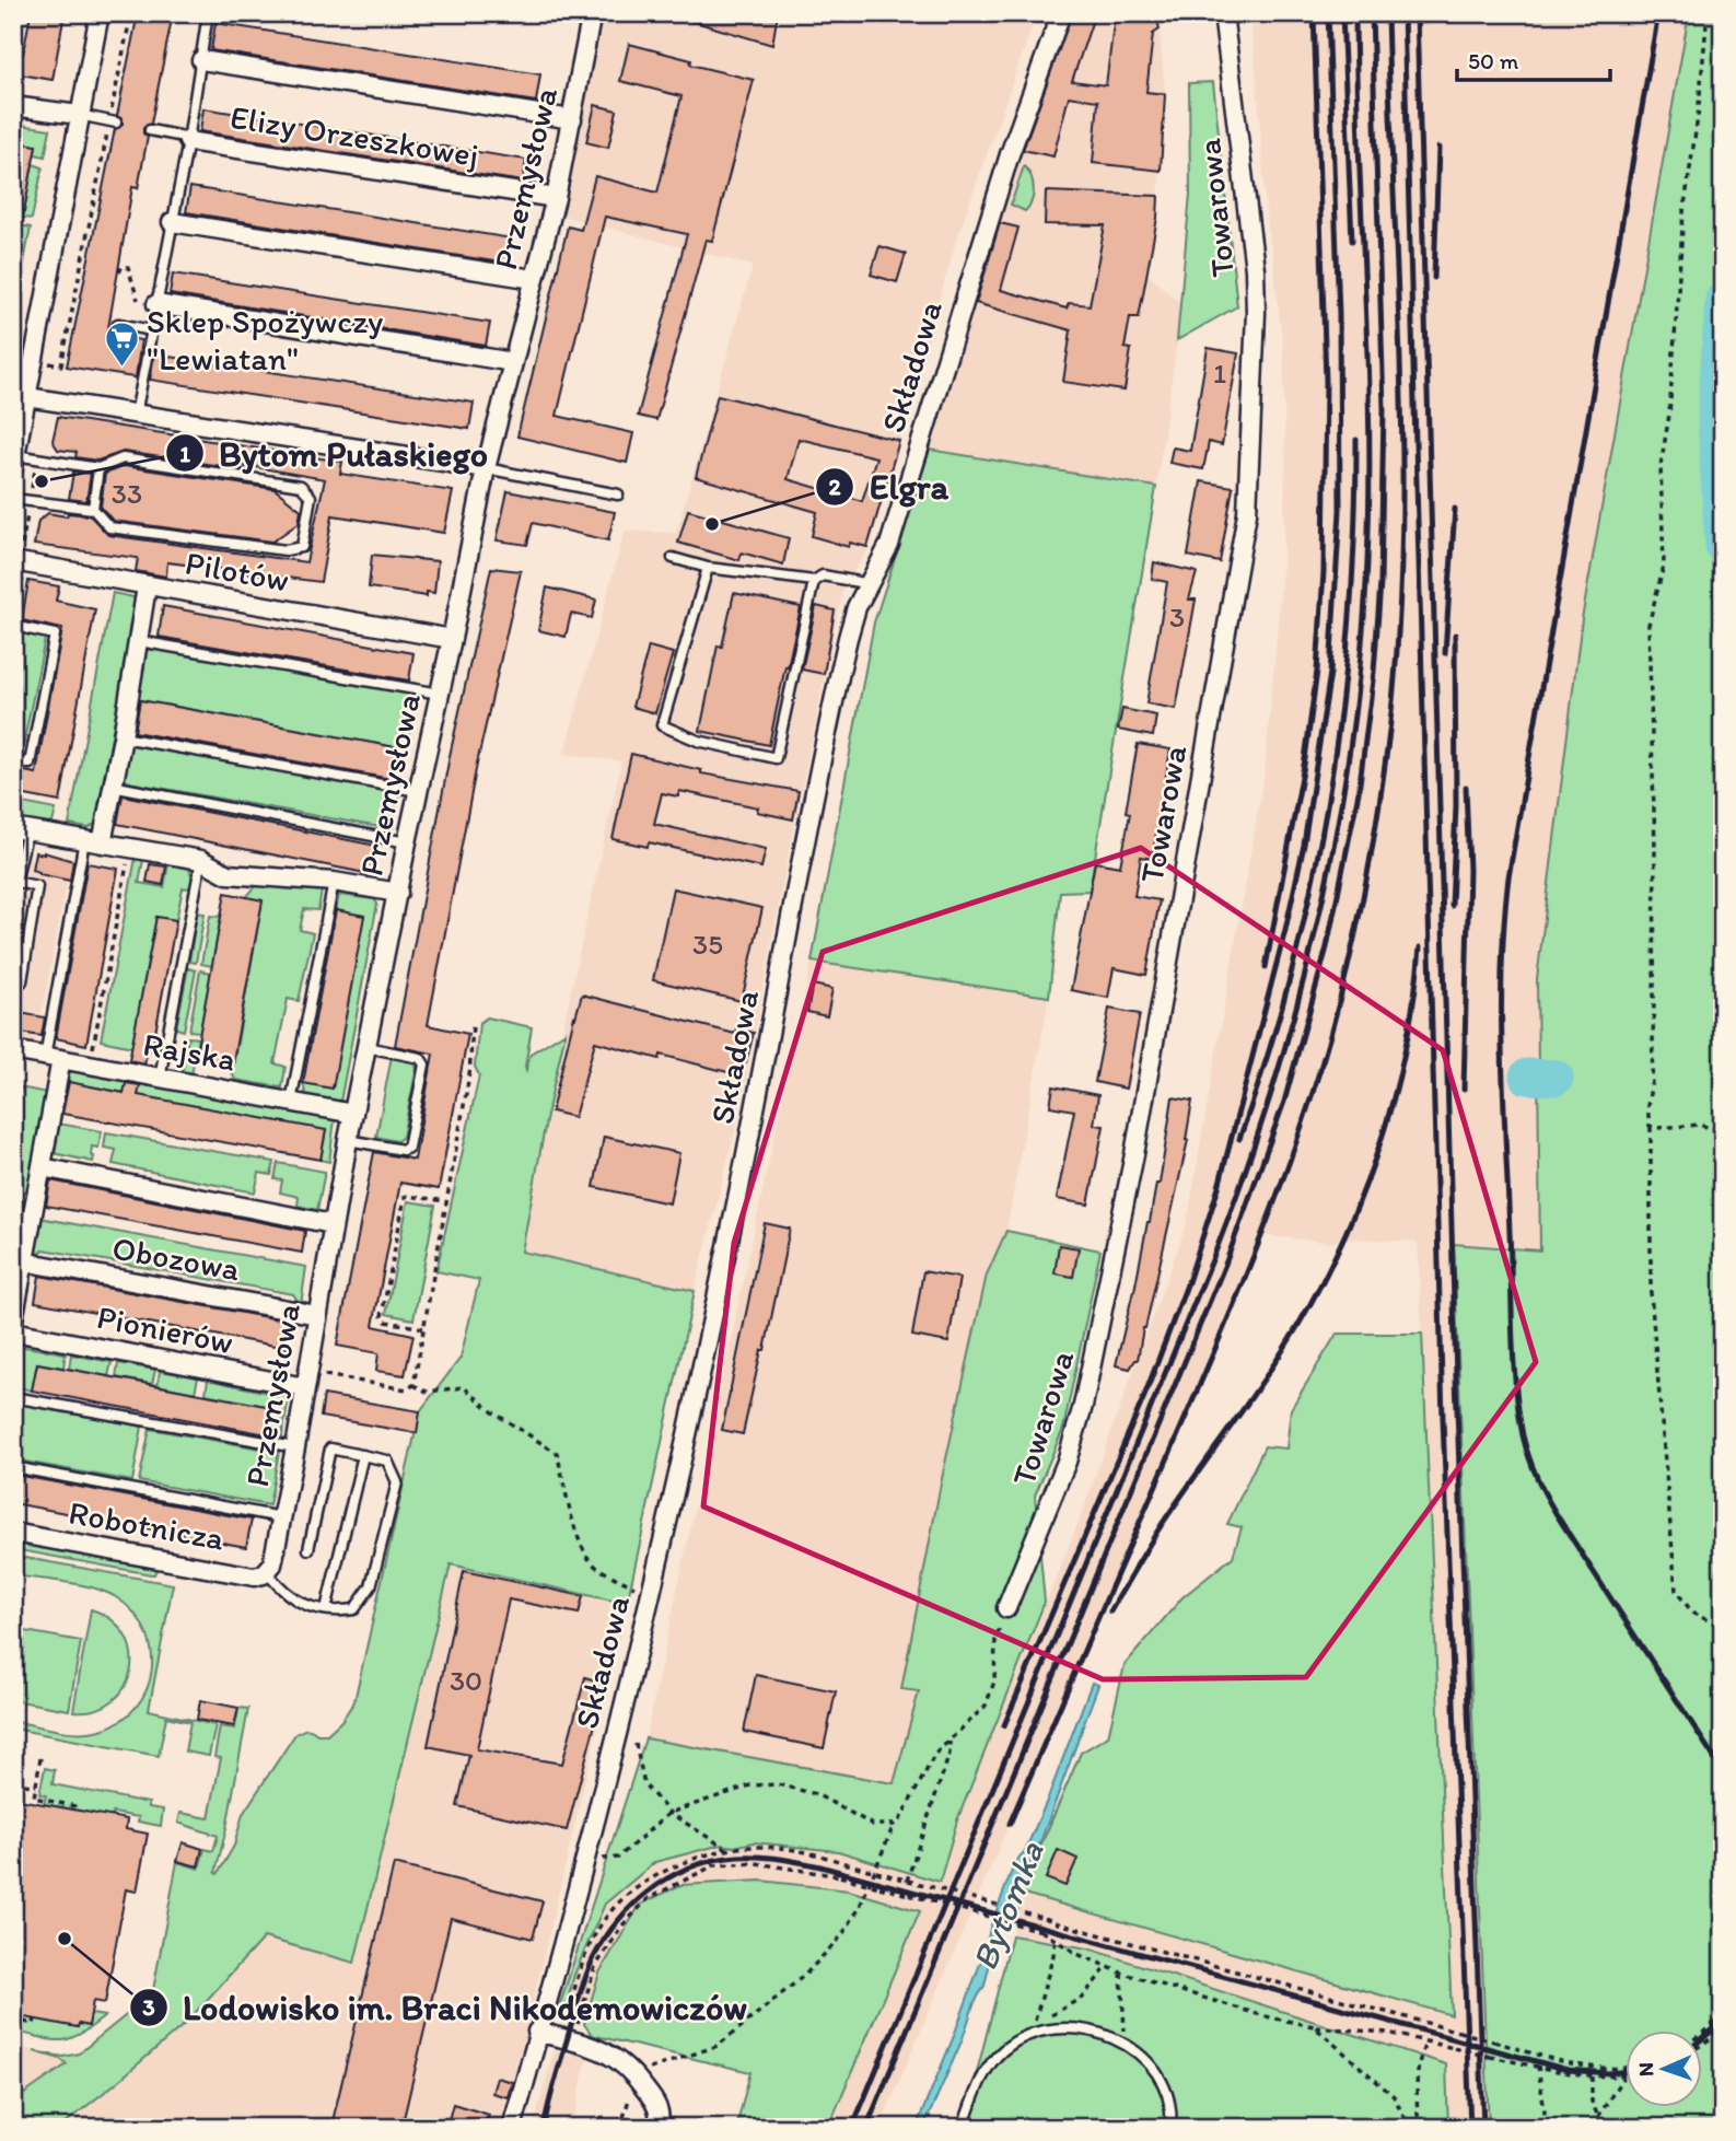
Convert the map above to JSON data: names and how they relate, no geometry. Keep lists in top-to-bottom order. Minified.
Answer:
{"streets":{"street":["Elizy Orzeszkowej","Przemysłowa","Towarowa","Składowa","Pilotów","Rajska","Obozowa","Pionierów","Robotnicza"]},"crossings":[["Elizy Orzeszkowej","Przemysłowa"],["Przemysłowa","Pilotów"],["Przemysłowa","Rajska"],["Przemysłowa","Obozowa"],["Przemysłowa","Pionierów"],["Przemysłowa","Robotnicza"]],"water":["Bytomka"],"places":{"supermarket":["Sklep Spożywczy \"Lewiatan\""],"other":["Bytom Pułaskiego","Elgra","Lodowisko im. Braci Nikodemowiczów"]},"house_numbers":["1","33","3","35","30"],"scale_bar":"50 m","north":"left"}
